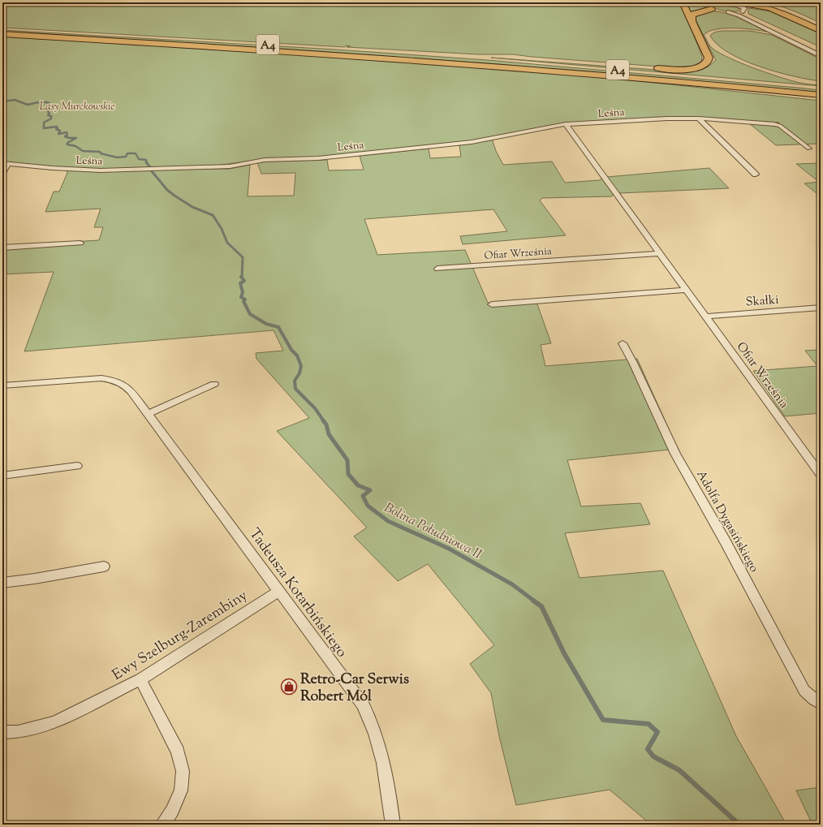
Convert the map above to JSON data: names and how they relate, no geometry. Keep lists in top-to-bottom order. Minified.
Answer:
{"streets":{"highway":["A4"],"street":["Leśna","Ofiar Września","Skałki","Adolfa Dygasińskiego","Tadeusza Kotarbińskiego","Ewy Szelburg-Zarembiny"]},"crossings":[["Leśna","Ofiar Września"],["Ofiar Września","Skałki"],["Tadeusza Kotarbińskiego","Ewy Szelburg-Zarembiny"]],"water":["Bolina Południowa II"],"parks":["Lasy Murckowskie"],"places":{"shop":["Retro-Car Serwis Robert Mól"]}}
